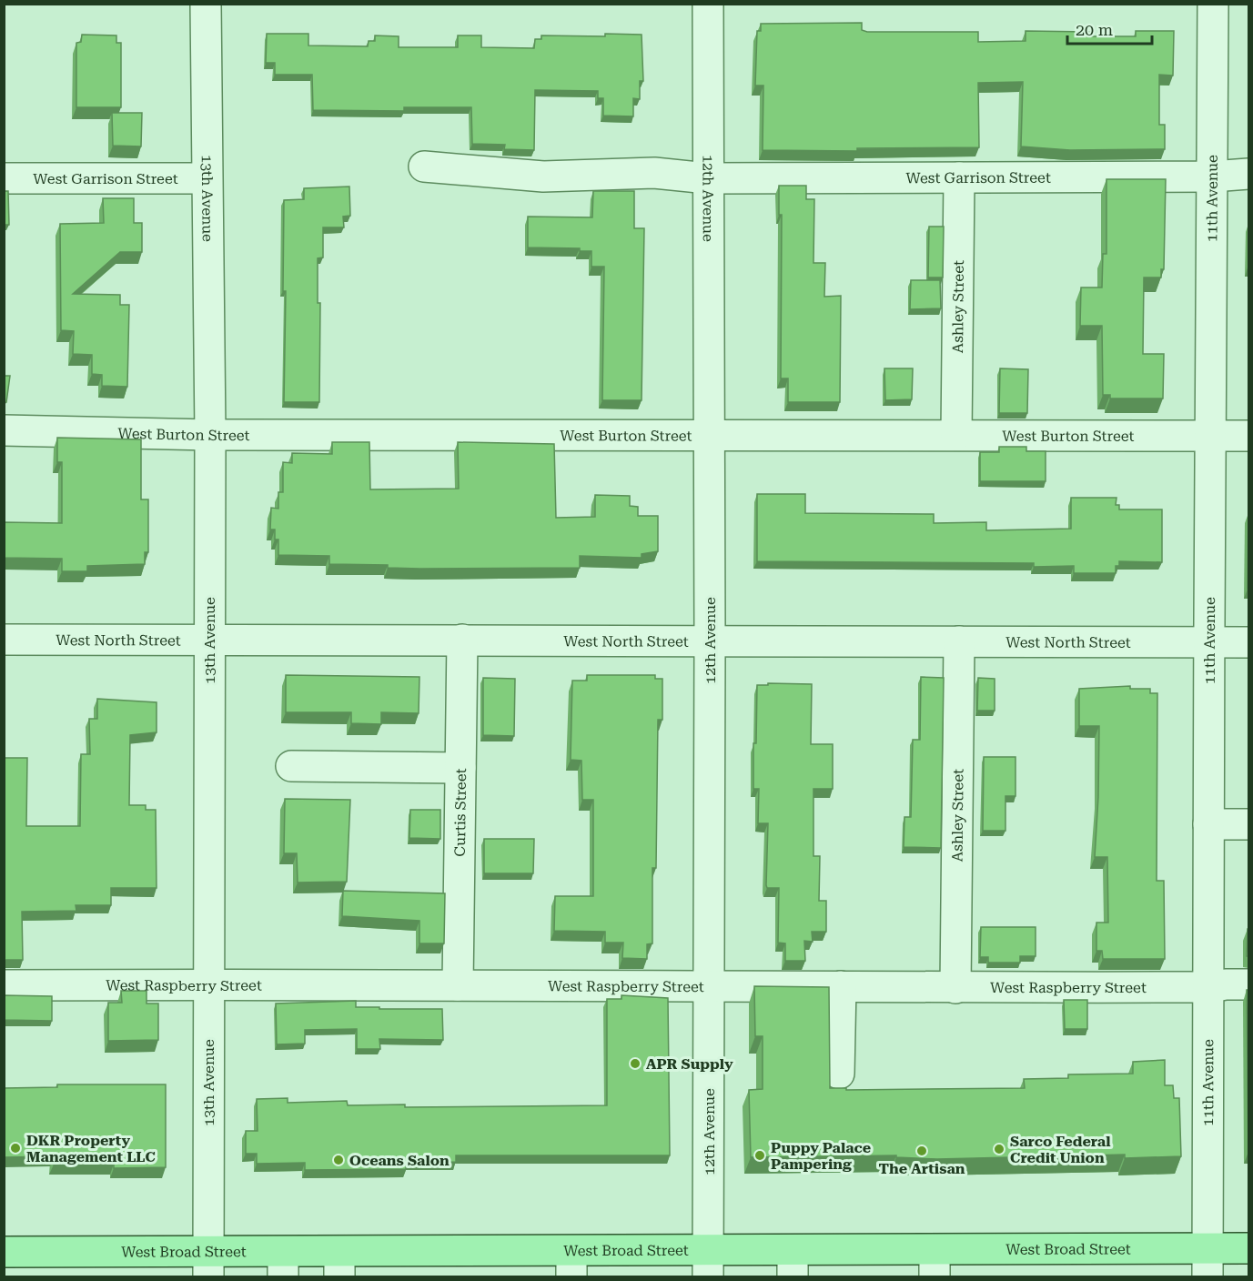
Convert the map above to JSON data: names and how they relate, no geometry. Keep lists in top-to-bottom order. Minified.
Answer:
{"streets":{"main road":["West Broad Street"],"street":["West Garrison Street","13th Avenue","12th Avenue","11th Avenue","Ashley Street","West Burton Street","West North Street","Curtis Street","West Raspberry Street"]},"crossings":[["West Garrison Street","13th Avenue"],["West Garrison Street","12th Avenue"],["West Garrison Street","11th Avenue"],["West Garrison Street","Ashley Street"],["13th Avenue","West Burton Street"],["13th Avenue","West North Street"],["13th Avenue","West Raspberry Street"],["13th Avenue","West Broad Street"],["12th Avenue","West Burton Street"],["12th Avenue","West North Street"],["12th Avenue","West Raspberry Street"],["12th Avenue","West Broad Street"],["11th Avenue","West Burton Street"],["11th Avenue","West North Street"],["11th Avenue","West Raspberry Street"],["11th Avenue","West Broad Street"],["Ashley Street","West Burton Street"],["Ashley Street","West North Street"],["Ashley Street","West Raspberry Street"],["West North Street","Curtis Street"],["Curtis Street","West Raspberry Street"]],"places":["APR Supply","DKR Property Management LLC","Sarco Federal Credit Union","The Artisan","Puppy Palace Pampering","Oceans Salon"],"scale_bar":"20 m"}
